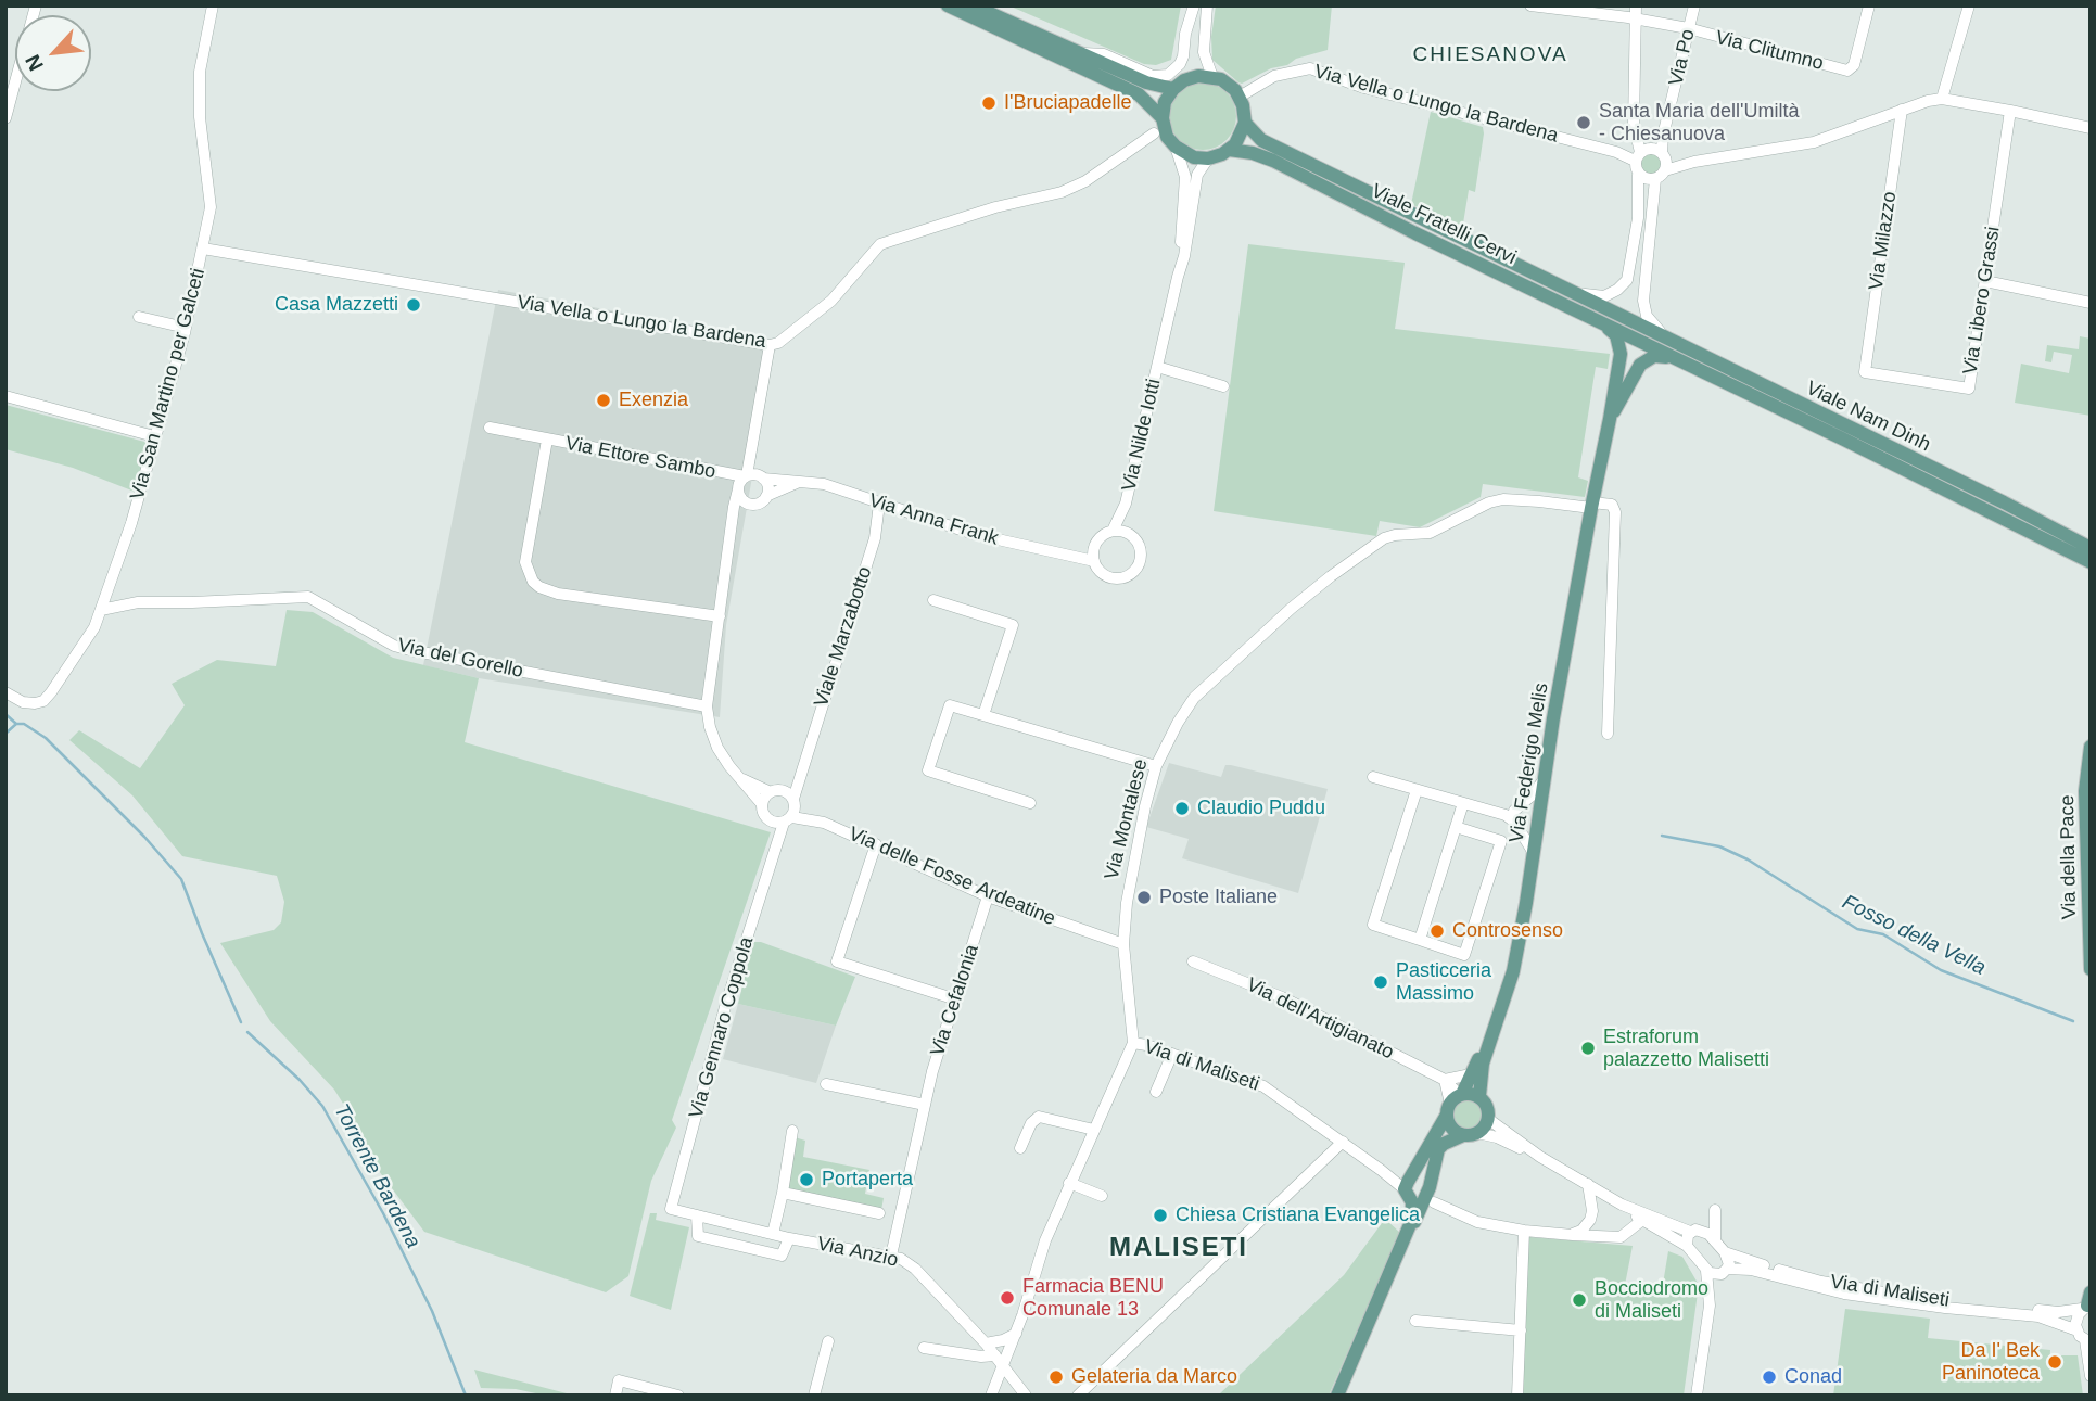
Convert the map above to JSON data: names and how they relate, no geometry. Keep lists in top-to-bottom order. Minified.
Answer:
{"streets":{"main road":["Viale Fratelli Cervi","Viale Nam Dinh","Via Federigo Melis","Via della Pace"],"street":["Via Clitumno","Via Po","Via Vella o Lungo la Bardena","Via Milazzo","Via Libero Grassi","Via San Martino per Galceti","Via Nilde Iotti","Via Ettore Sambo","Via Anna Frank","Viale Marzabotto","Via del Gorello","Via Montalese","Via delle Fosse Ardeatine","Via Cefalonia","Via dell'Artigianato","Via Gennaro Coppola","Via di Maliseti","Via Anzio"]},"crossings":[["Via Clitumno","Via Po"],["Via Po","Via Vella o Lungo la Bardena"],["Via Vella o Lungo la Bardena","Viale Fratelli Cervi"],["Via Vella o Lungo la Bardena","Via San Martino per Galceti"],["Viale Fratelli Cervi","Viale Nam Dinh"],["Via Milazzo","Via Libero Grassi"],["Via San Martino per Galceti","Via del Gorello"],["Via Ettore Sambo","Via Anna Frank"],["Via Anna Frank","Viale Marzabotto"],["Viale Marzabotto","Via delle Fosse Ardeatine"],["Viale Marzabotto","Via Gennaro Coppola"],["Via Federigo Melis","Via Montalese"],["Via Federigo Melis","Via dell'Artigianato"],["Via Federigo Melis","Via di Maliseti"],["Via Montalese","Via delle Fosse Ardeatine"],["Via Montalese","Via di Maliseti"],["Via Montalese","Via Anzio"],["Via delle Fosse Ardeatine","Via Cefalonia"],["Via delle Fosse Ardeatine","Via Gennaro Coppola"],["Via Cefalonia","Via Anzio"],["Via dell'Artigianato","Via di Maliseti"],["Via Gennaro Coppola","Via Anzio"]],"districts":["CHIESANOVA","MALISETI"],"water":["Fosso della Vella","Torrente Bardena"],"places":["I'Bruciapadelle","Santa Maria dell'Umiltà - Chiesanuova","Casa Mazzetti","Exenzia","Claudio Puddu","Poste Italiane","Controsenso","Pasticceria Massimo","Estraforum palazzetto Malisetti","Portaperta","Chiesa Cristiana Evangelica","Farmacia BENU Comunale 13","Bocciodromo di Maliseti","Da I' Bek Paninoteca","Gelateria da Marco","Conad"],"north":"bottom left"}
